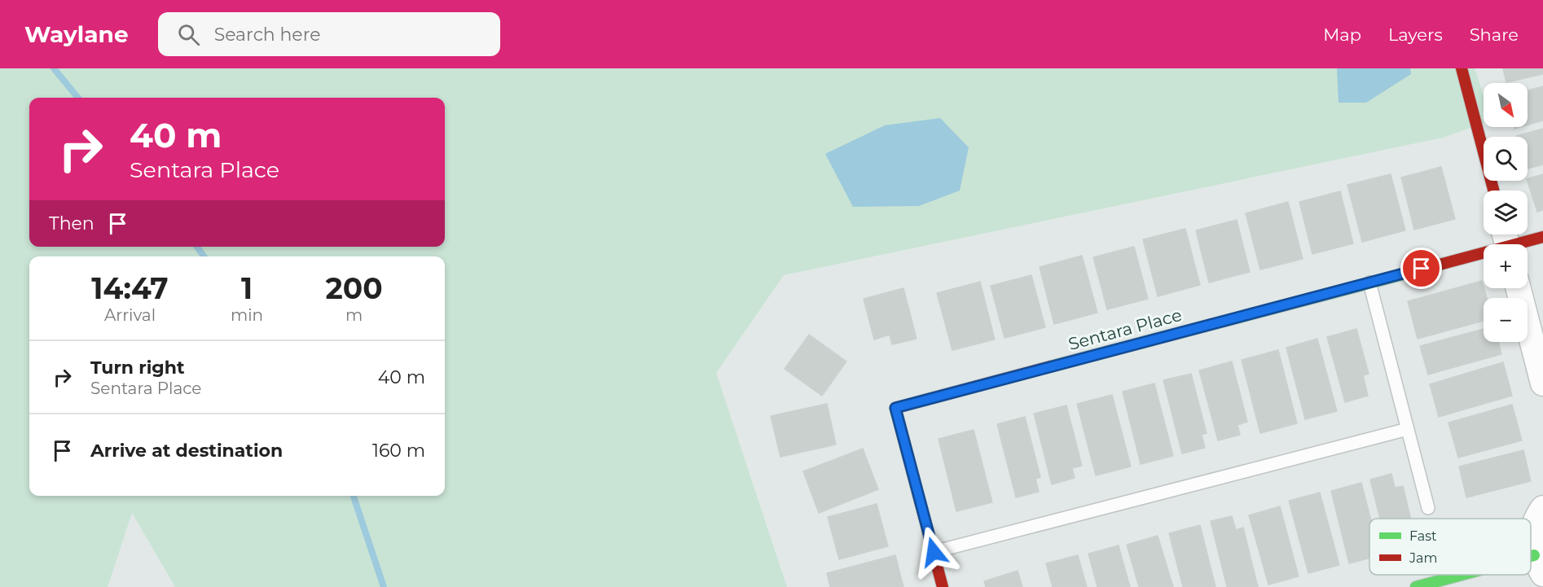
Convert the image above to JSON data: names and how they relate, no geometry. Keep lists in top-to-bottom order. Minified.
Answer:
{"streets":{"street":["Sentara Place"]},"legend":["Fast","Jam"],"north":"bottom right","page":{"header":"Waylane","search":"Search here","nav":["Map","Layers","Share"],"map_buttons":["+","−"],"turn":["40 m","Sentara Place"],"then":"Then","eta":["14:47","Arrival","1","min","200","m"],"list":[{"name":"Turn right","note":"Sentara Place","value":"40 m"},{"name":"Arrive at destination","value":"160 m"}]}}
